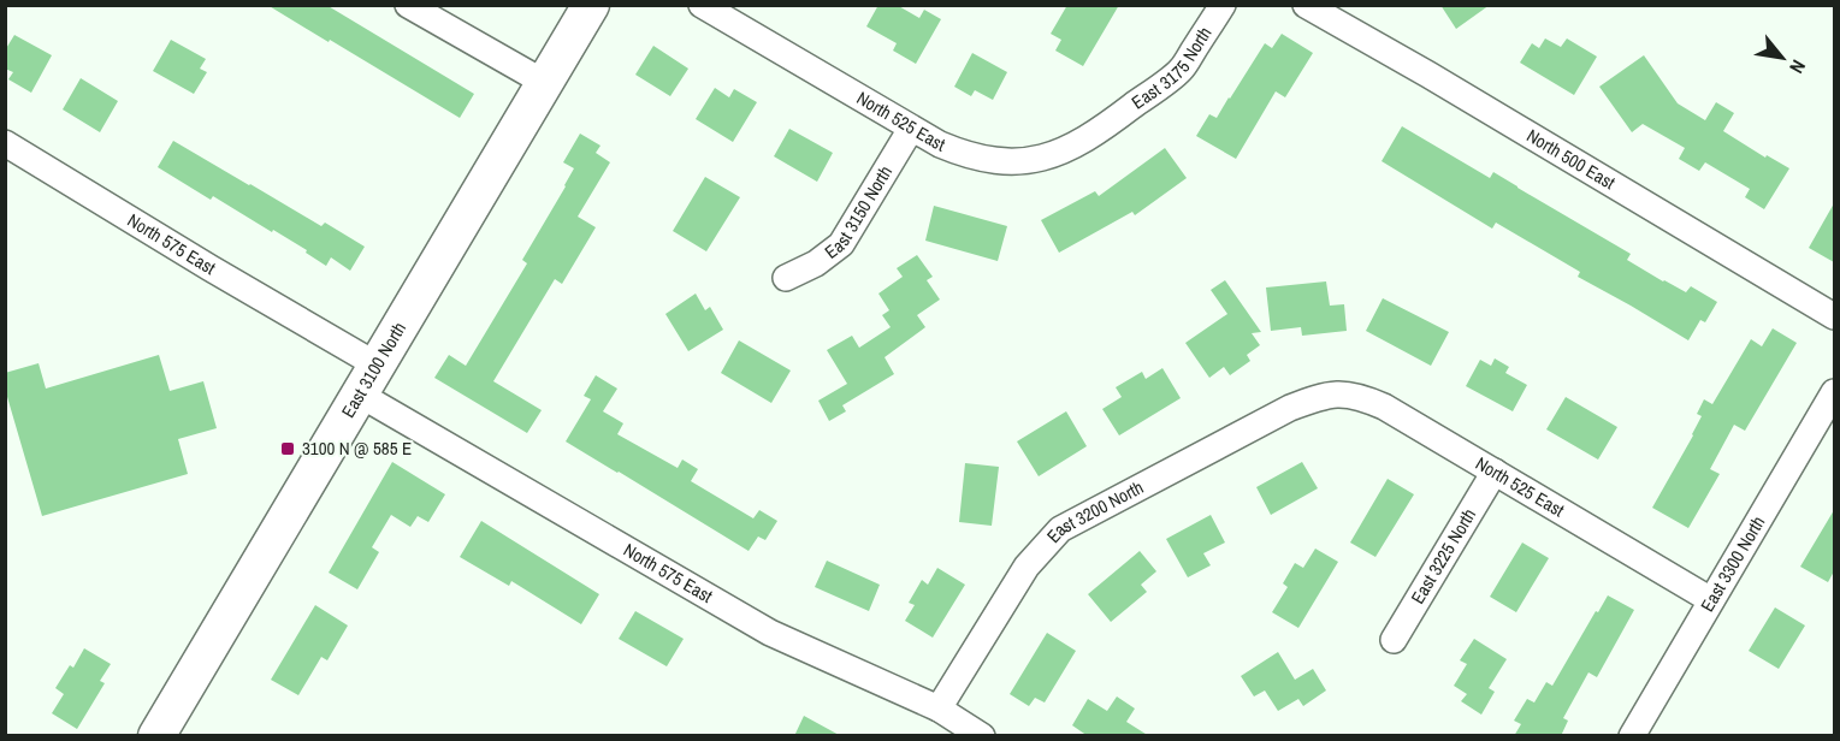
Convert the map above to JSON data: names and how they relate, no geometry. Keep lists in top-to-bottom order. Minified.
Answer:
{"streets":{"main road":["East 3100 North"],"street":["East 3175 North","North 525 East","North 500 East","East 3150 North","North 575 East","East 3200 North","East 3225 North","East 3300 North"]},"crossings":[["East 3175 North","North 525 East"],["North 525 East","East 3150 North"],["North 525 East","East 3200 North"],["North 525 East","East 3225 North"],["North 525 East","East 3300 North"],["North 575 East","East 3100 North"],["North 575 East","East 3200 North"]],"places":{"transit":["3100 N @ 585 E"]},"north":"bottom right"}
